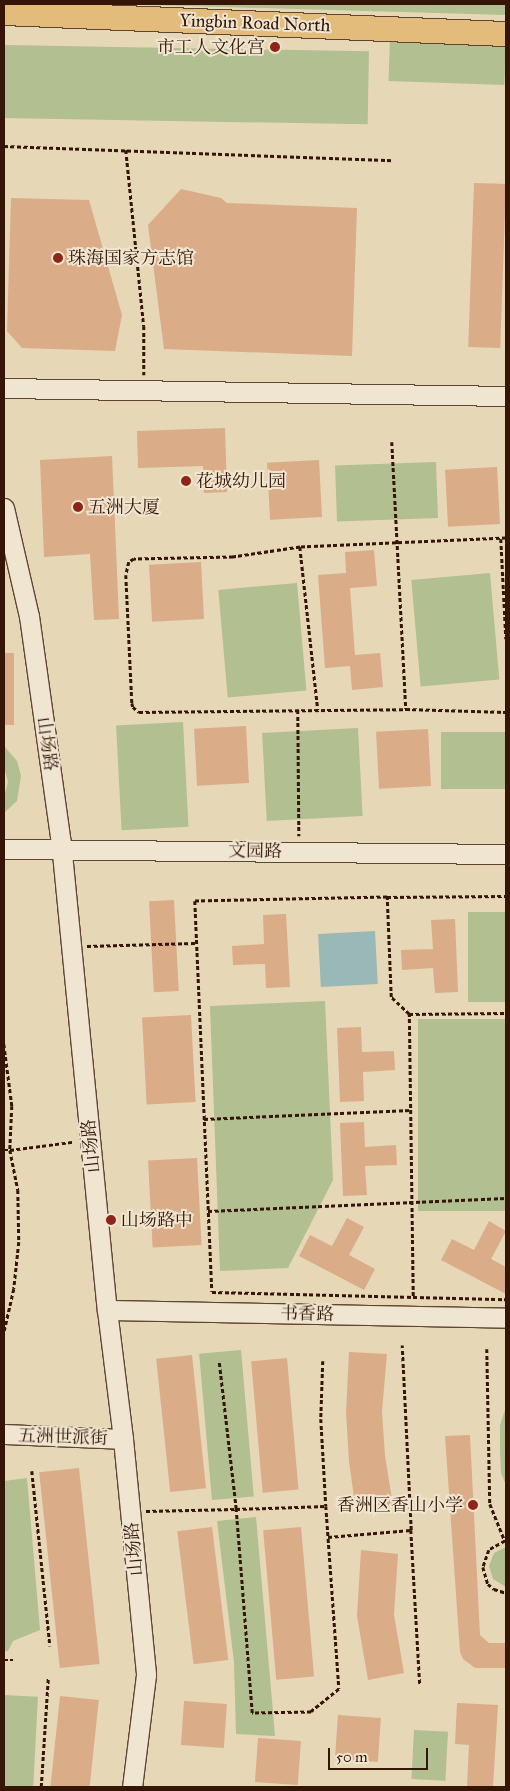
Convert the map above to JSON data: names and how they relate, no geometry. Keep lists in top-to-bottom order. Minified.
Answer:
{"streets":{"main road":["Yingbin Road North"],"street":["山场路","文园路","书香路","五洲世派街"]},"crossings":[["山场路","文园路"],["山场路","书香路"],["山场路","五洲世派街"]],"places":["市工人文化宫","珠海国家方志馆","花城幼儿园","五洲大厦","山场路中","香洲区香山小学"],"scale_bar":"50 m"}
